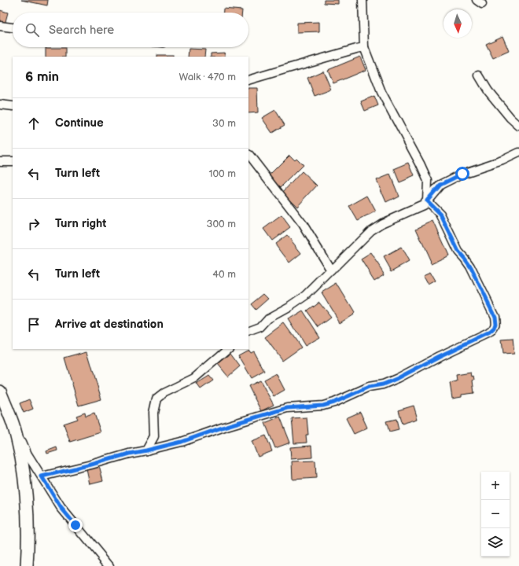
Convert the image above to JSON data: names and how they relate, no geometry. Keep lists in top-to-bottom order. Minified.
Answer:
{"north":"bottom","page":{"search":"Search here","heading":["6 min","Walk · 470 m"],"list":[["Continue","30 m"],["Turn left","100 m"],["Turn right","300 m"],["Turn left","40 m"],"Arrive at destination"],"map_buttons":["+","−"]}}
